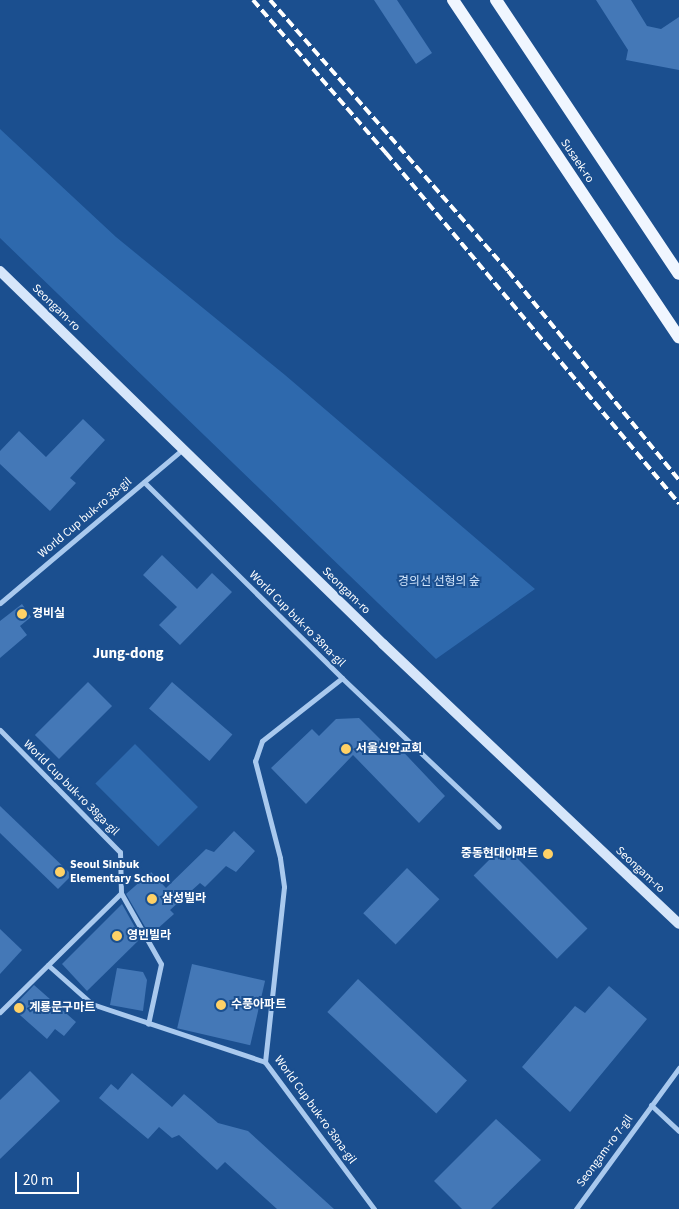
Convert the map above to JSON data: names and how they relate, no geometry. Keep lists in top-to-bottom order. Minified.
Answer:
{"streets":{"main road":["Susaek-ro","Seongam-ro"],"street":["World Cup buk-ro 38-gil","World Cup buk-ro 38na-gil","World Cup buk-ro 38ga-gil","Seongam-ro 7-gil"]},"crossings":[["Seongam-ro","World Cup buk-ro 38-gil"],["World Cup buk-ro 38-gil","World Cup buk-ro 38na-gil"]],"districts":["Jung-dong"],"parks":["경의선 선형의 숲"],"places":["경비실","서울신안교회","중동현대아파트","Seoul Sinbuk Elementary School","삼성빌라","영빈빌라","수풍아파트","계룡문구마트"],"scale_bar":"20 m"}
